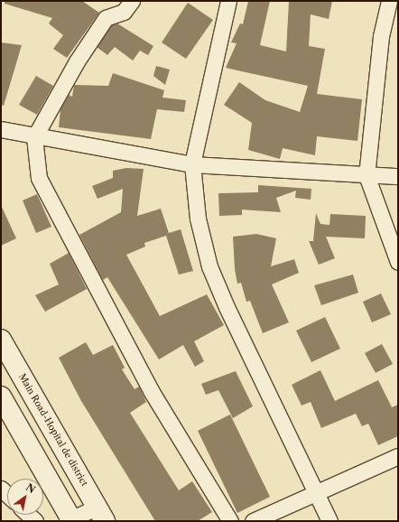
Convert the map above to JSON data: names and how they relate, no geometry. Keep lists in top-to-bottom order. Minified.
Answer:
{"streets":{"main road":["Main Road-Hopital de district"]},"north":"top right"}
